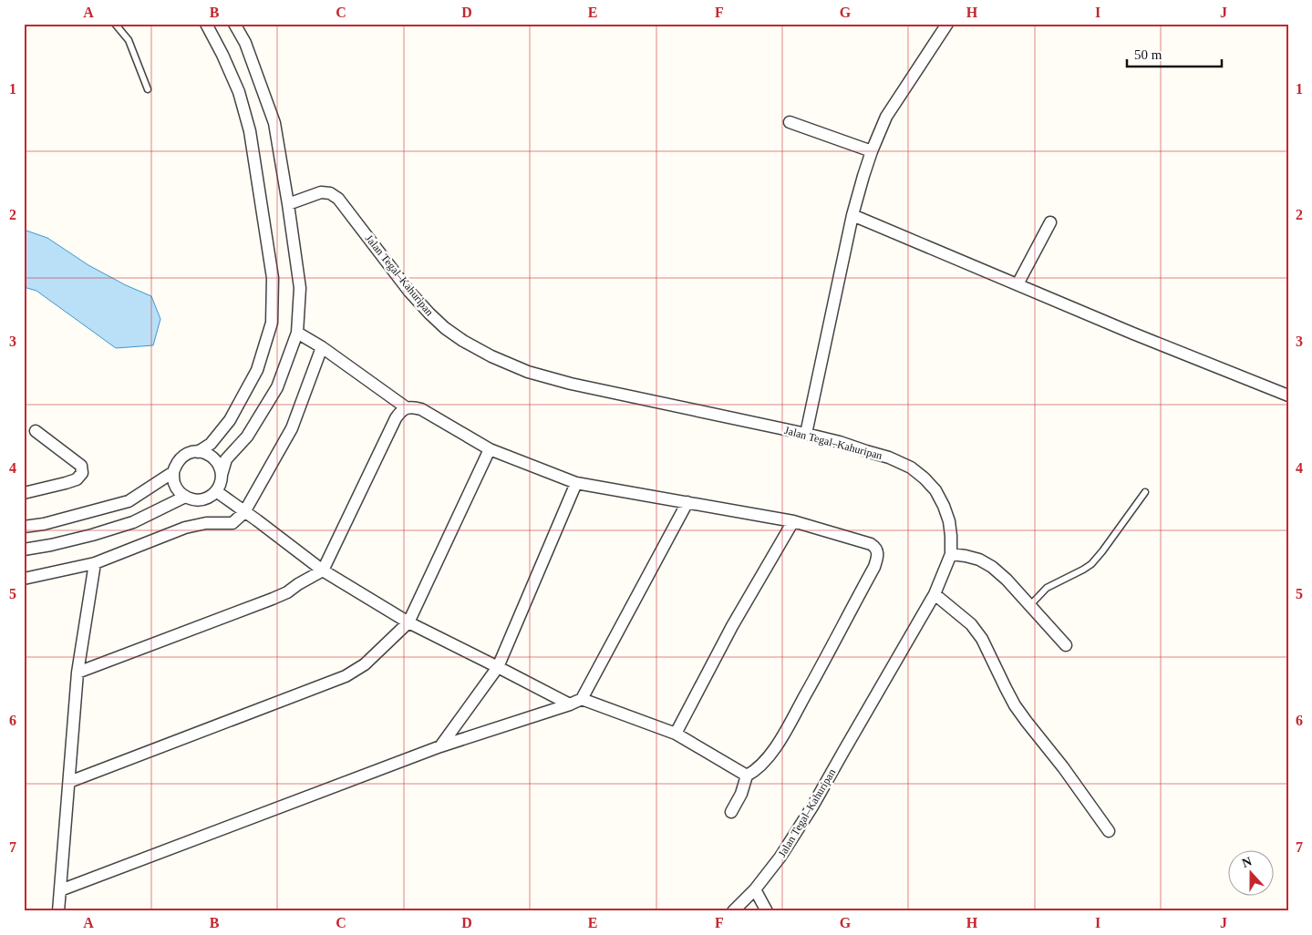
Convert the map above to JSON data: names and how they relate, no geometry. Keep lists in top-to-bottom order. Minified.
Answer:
{"streets":{"street":["Jalan Tegal–Kahuripan"]},"scale_bar":"50 m","north":"top","grid":{"columns":["A","B","C","D","E","F","G","H","I","J"],"rows":["1","2","3","4","5","6","7"]}}
